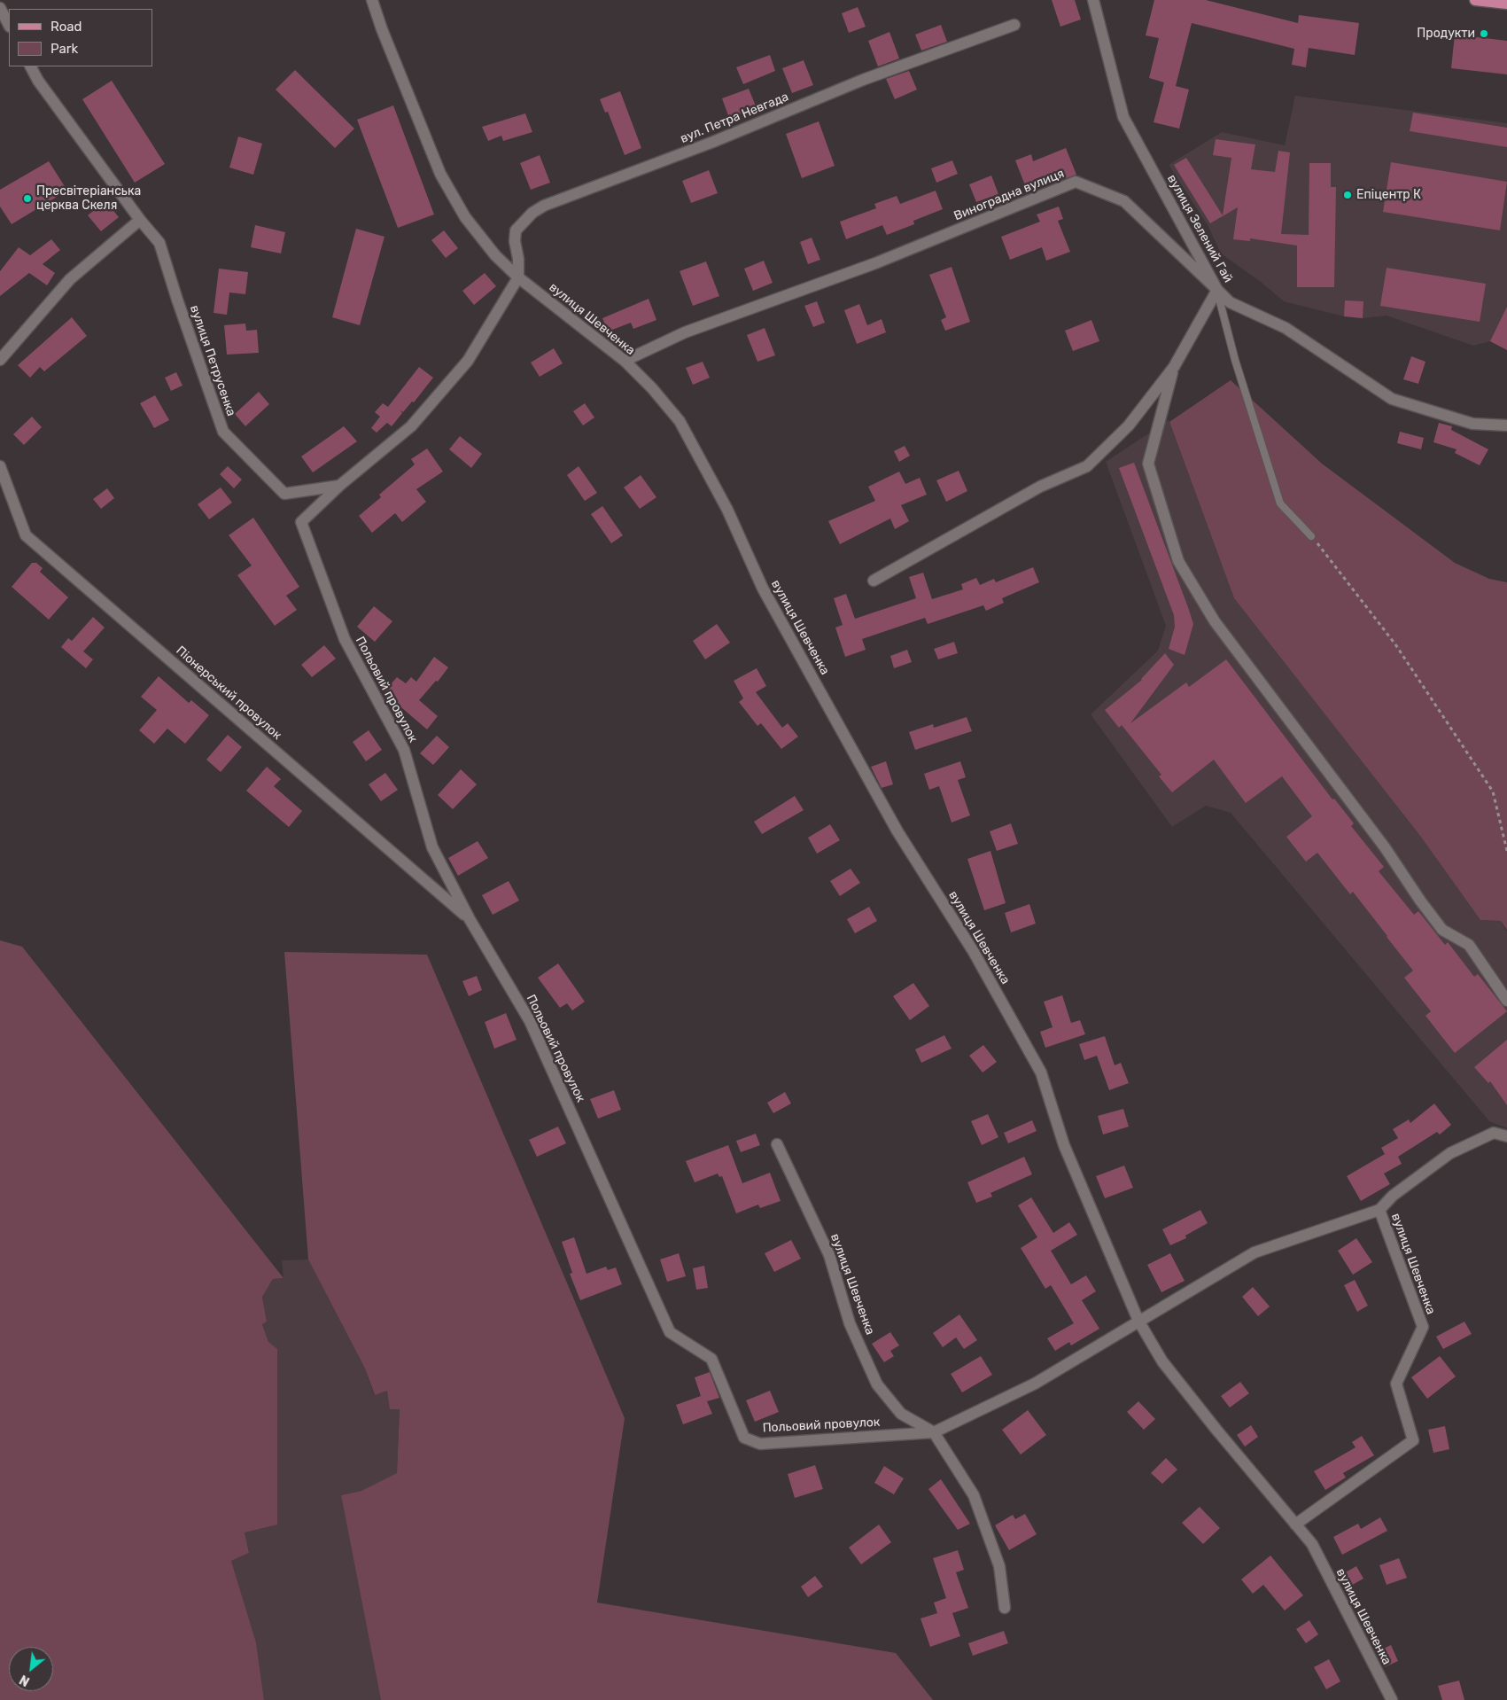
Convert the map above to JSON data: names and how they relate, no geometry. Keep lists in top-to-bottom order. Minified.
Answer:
{"streets":{"street":["вул. Петра Невгада","Виноградна вулиця","вулиця Зелений Гай","вулиця Шевченка","вулиця Петрусенка","Польовий провулок","Піонерський провулок"]},"crossings":[["вул. Петра Невгада","вулиця Шевченка"],["вул. Петра Невгада","Польовий провулок"],["Виноградна вулиця","вулиця Зелений Гай"],["Виноградна вулиця","вулиця Шевченка"],["вулиця Шевченка","Польовий провулок"],["вулиця Петрусенка","Польовий провулок"],["Польовий провулок","Піонерський провулок"]],"places":["Продукти","Епіцентр К","Пресвітеріанська церква Скеля"],"legend":["Road","Park"],"north":"bottom left"}
